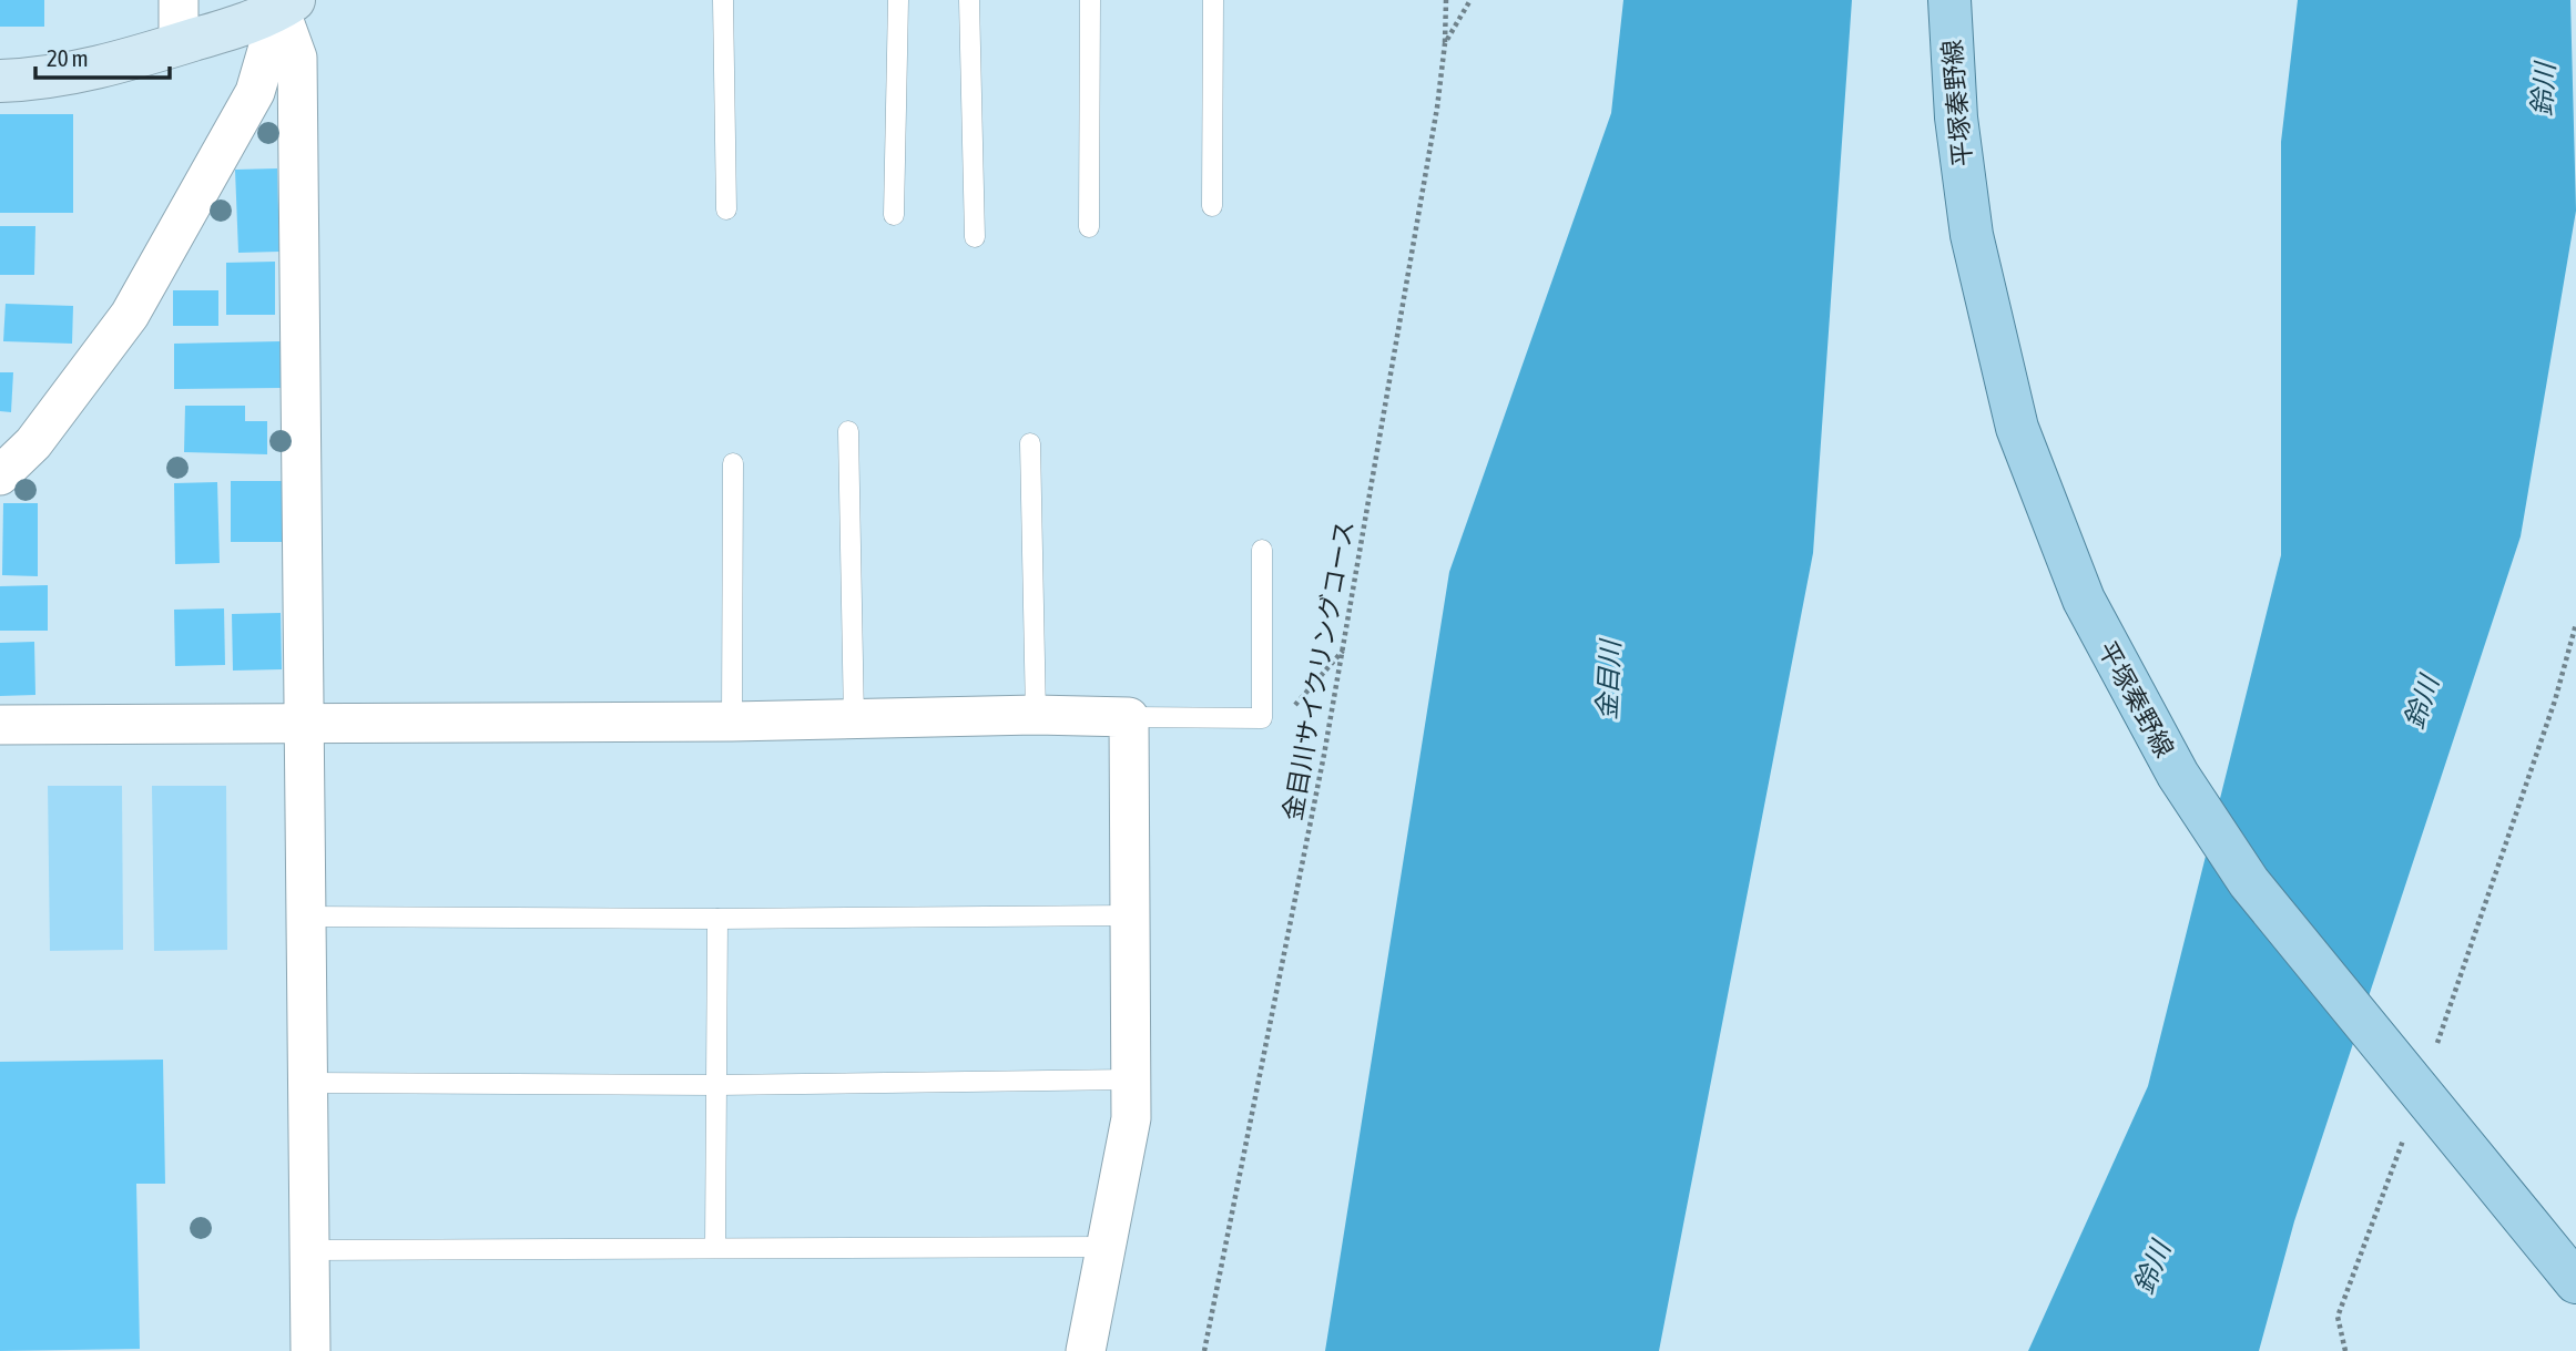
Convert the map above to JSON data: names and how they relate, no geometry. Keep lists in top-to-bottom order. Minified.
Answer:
{"streets":{"main road":["平塚秦野線"],"path":["金目川サイクリングコース"]},"water":["鈴川","金目川"],"scale_bar":"20 m"}
